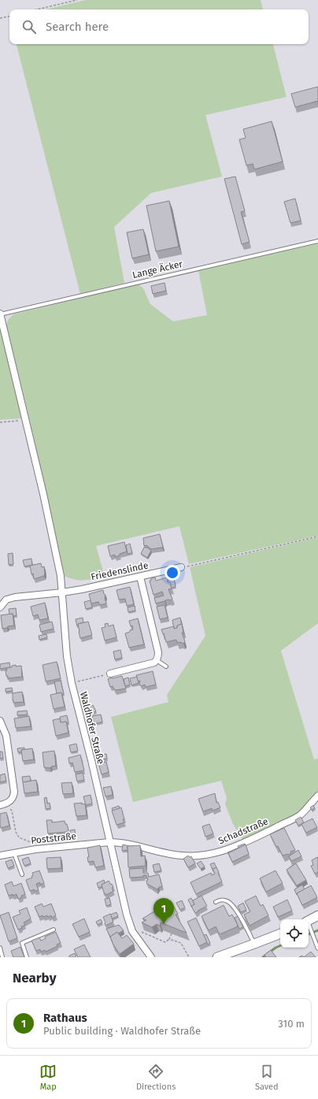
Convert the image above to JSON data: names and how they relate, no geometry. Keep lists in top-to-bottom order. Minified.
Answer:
{"streets":{"street":["Friedenslinde","Waldhofer Straße","Schadstraße","Poststraße"],"lane":["Lange Äcker"]},"crossings":[["Lange Äcker","Waldhofer Straße"],["Friedenslinde","Waldhofer Straße"],["Waldhofer Straße","Schadstraße"],["Waldhofer Straße","Poststraße"],["Schadstraße","Poststraße"]],"page":{"search":"Search here","pins":"1","heading":"Nearby","list":[{"mark":"1","name":"Rathaus","note":"Public building · Waldhofer Straße","value":"310 m"}],"nav":["Map","Directions","Saved"]}}
